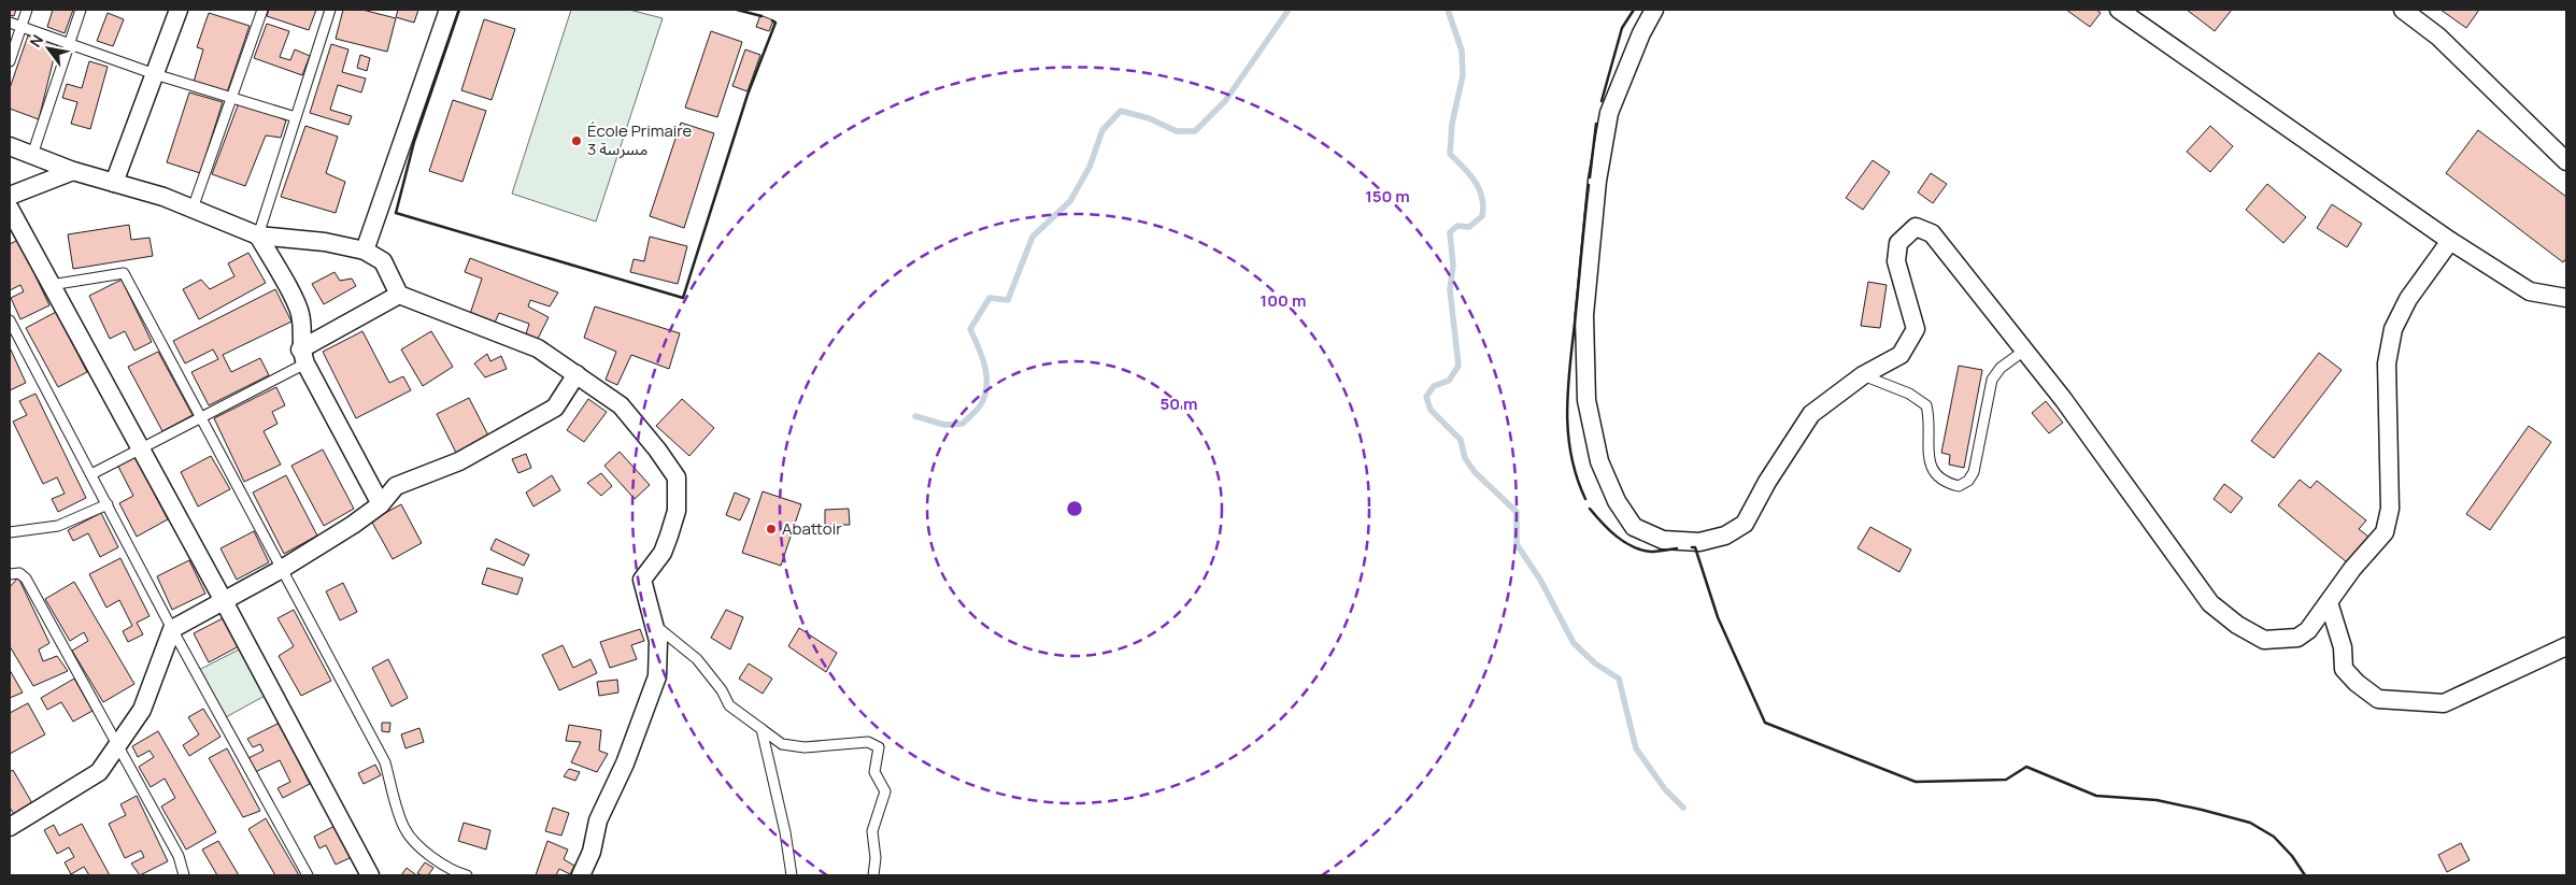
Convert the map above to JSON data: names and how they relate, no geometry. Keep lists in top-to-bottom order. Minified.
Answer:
{"places":["École Primaire 3 مسرسة","Abattoir"],"north":"top left","rings":["150 m","100 m","50 m"]}
